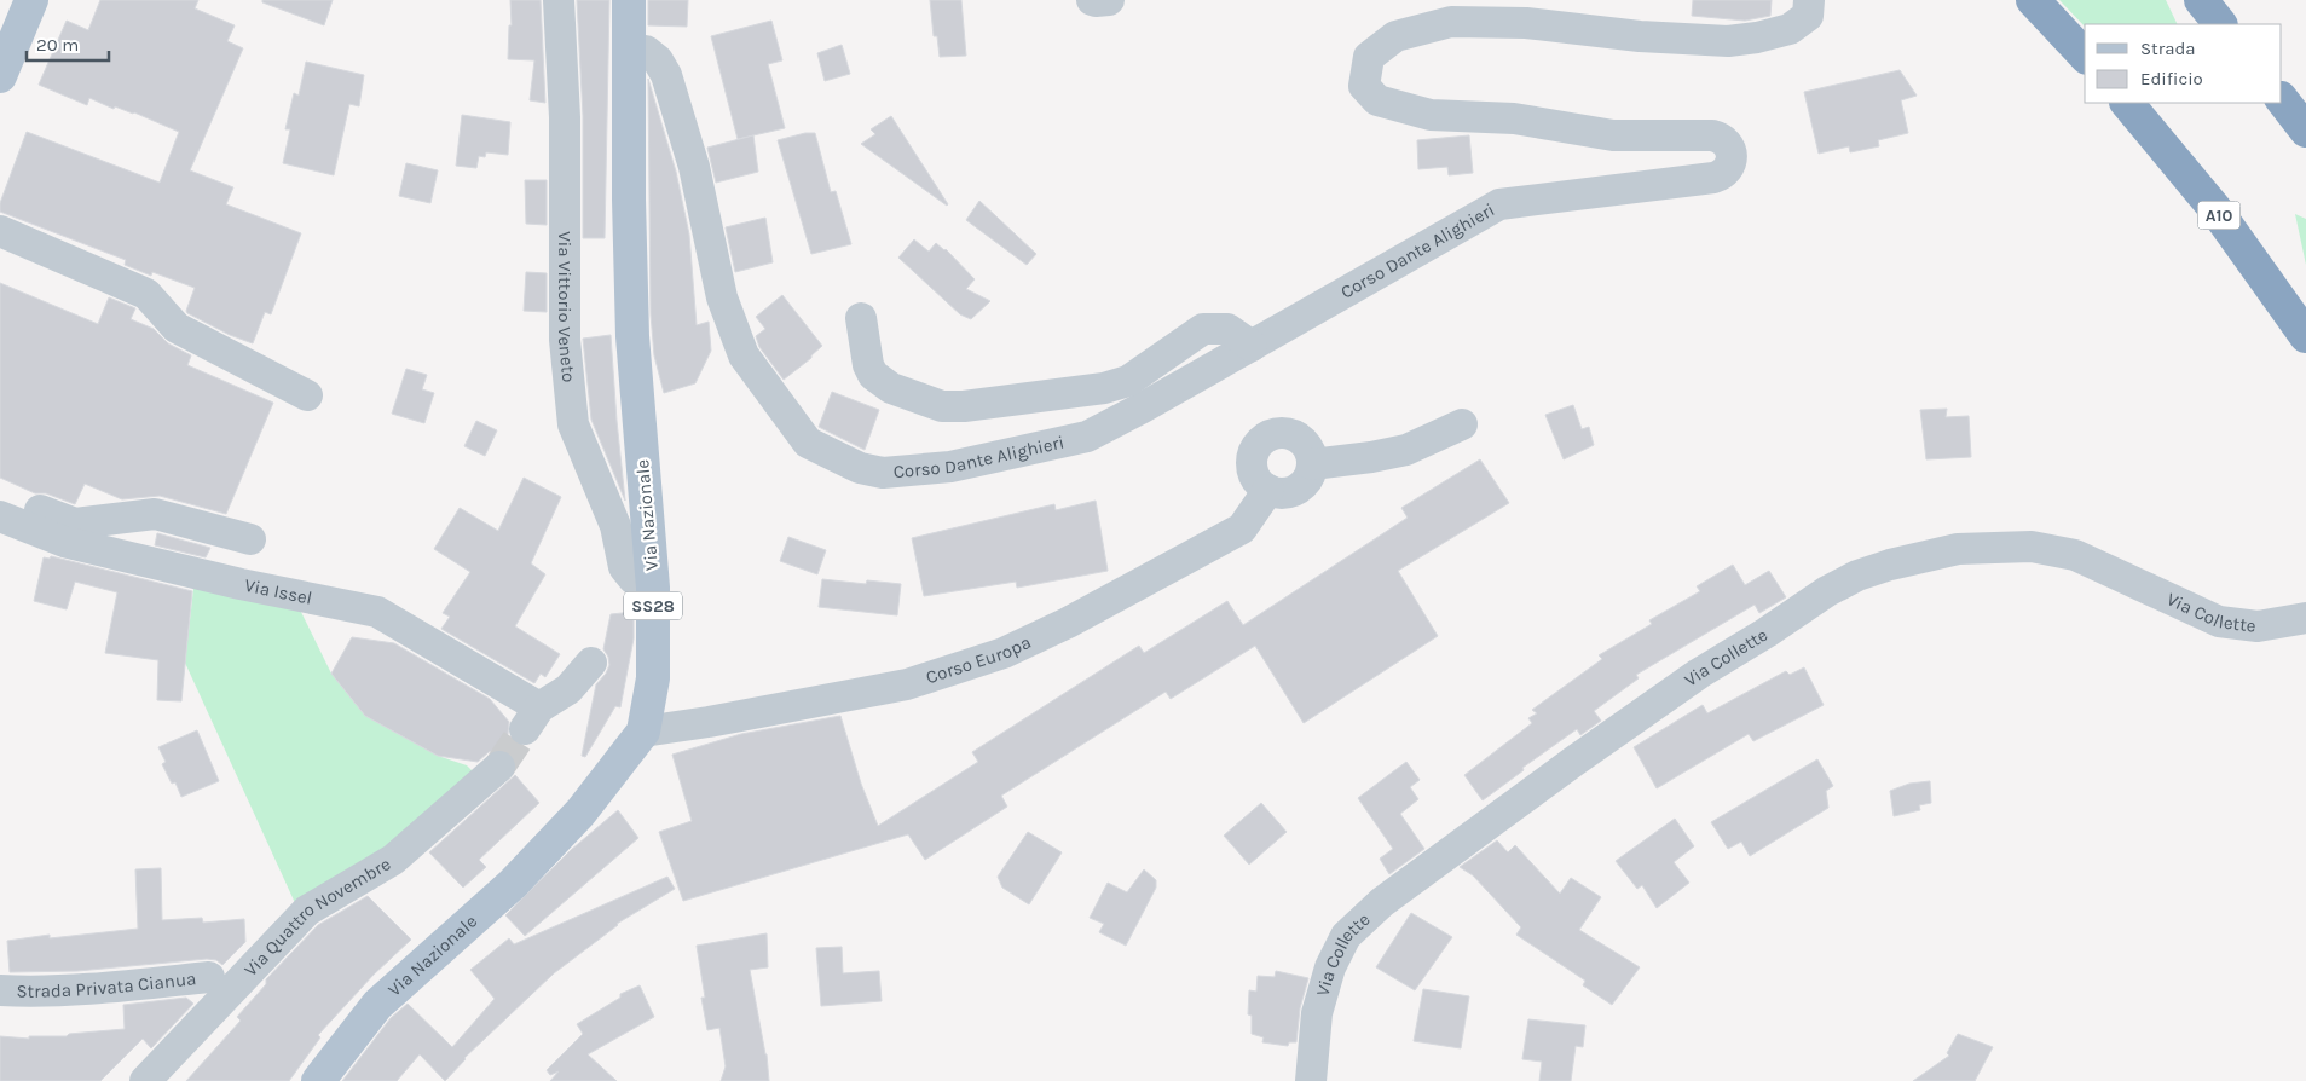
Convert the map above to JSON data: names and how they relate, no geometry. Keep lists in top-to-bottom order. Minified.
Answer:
{"streets":{"highway":["A10"],"main road":["Via Nazionale","SS28"],"street":["Corso Dante Alighieri","Via Vittorio Veneto","Via Issel","Via Collette","Corso Europa","Via Quattro Novembre","Strada Privata Cianua"]},"crossings":[["Corso Dante Alighieri","Via Nazionale"],["Via Vittorio Veneto","Via Nazionale"],["Via Nazionale","Corso Europa"]],"legend":["Strada","Edificio"],"scale_bar":"20 m"}
